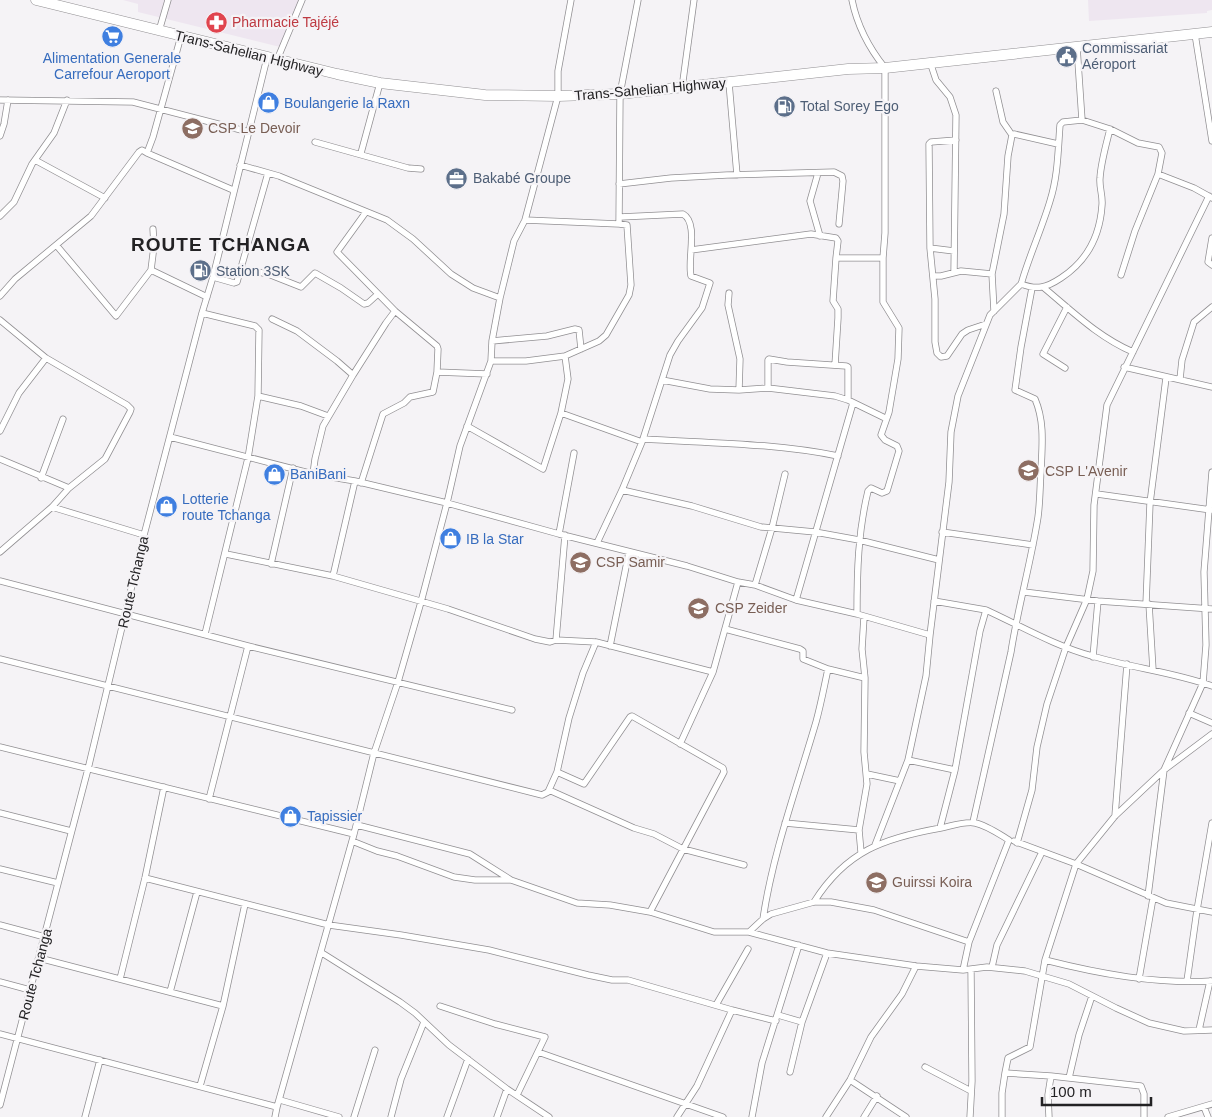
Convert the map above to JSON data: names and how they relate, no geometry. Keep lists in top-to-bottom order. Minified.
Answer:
{"streets":{"highway":["Trans-Sahelian Highway"],"street":["Route Tchanga"]},"crossings":[["Trans-Sahelian Highway","Route Tchanga"]],"districts":["ROUTE TCHANGA"],"places":{"pharmacy":["Pharmacie Tajéjé"],"supermarket":["Alimentation Generale Carrefour Aeroport"],"public building":["Commissariat Aéroport"],"shop":["Boulangerie la Raxn","BaniBani","Lotterie route Tchanga","IB la Star","Tapissier"],"fuel station":["Total Sorey Ego","Station 3SK"],"school or university":["CSP Le Devoir","CSP L'Avenir","CSP Samir","CSP Zeider","Guirssi Koira"],"office":["Bakabé Groupe"]},"scale_bar":"100 m"}
